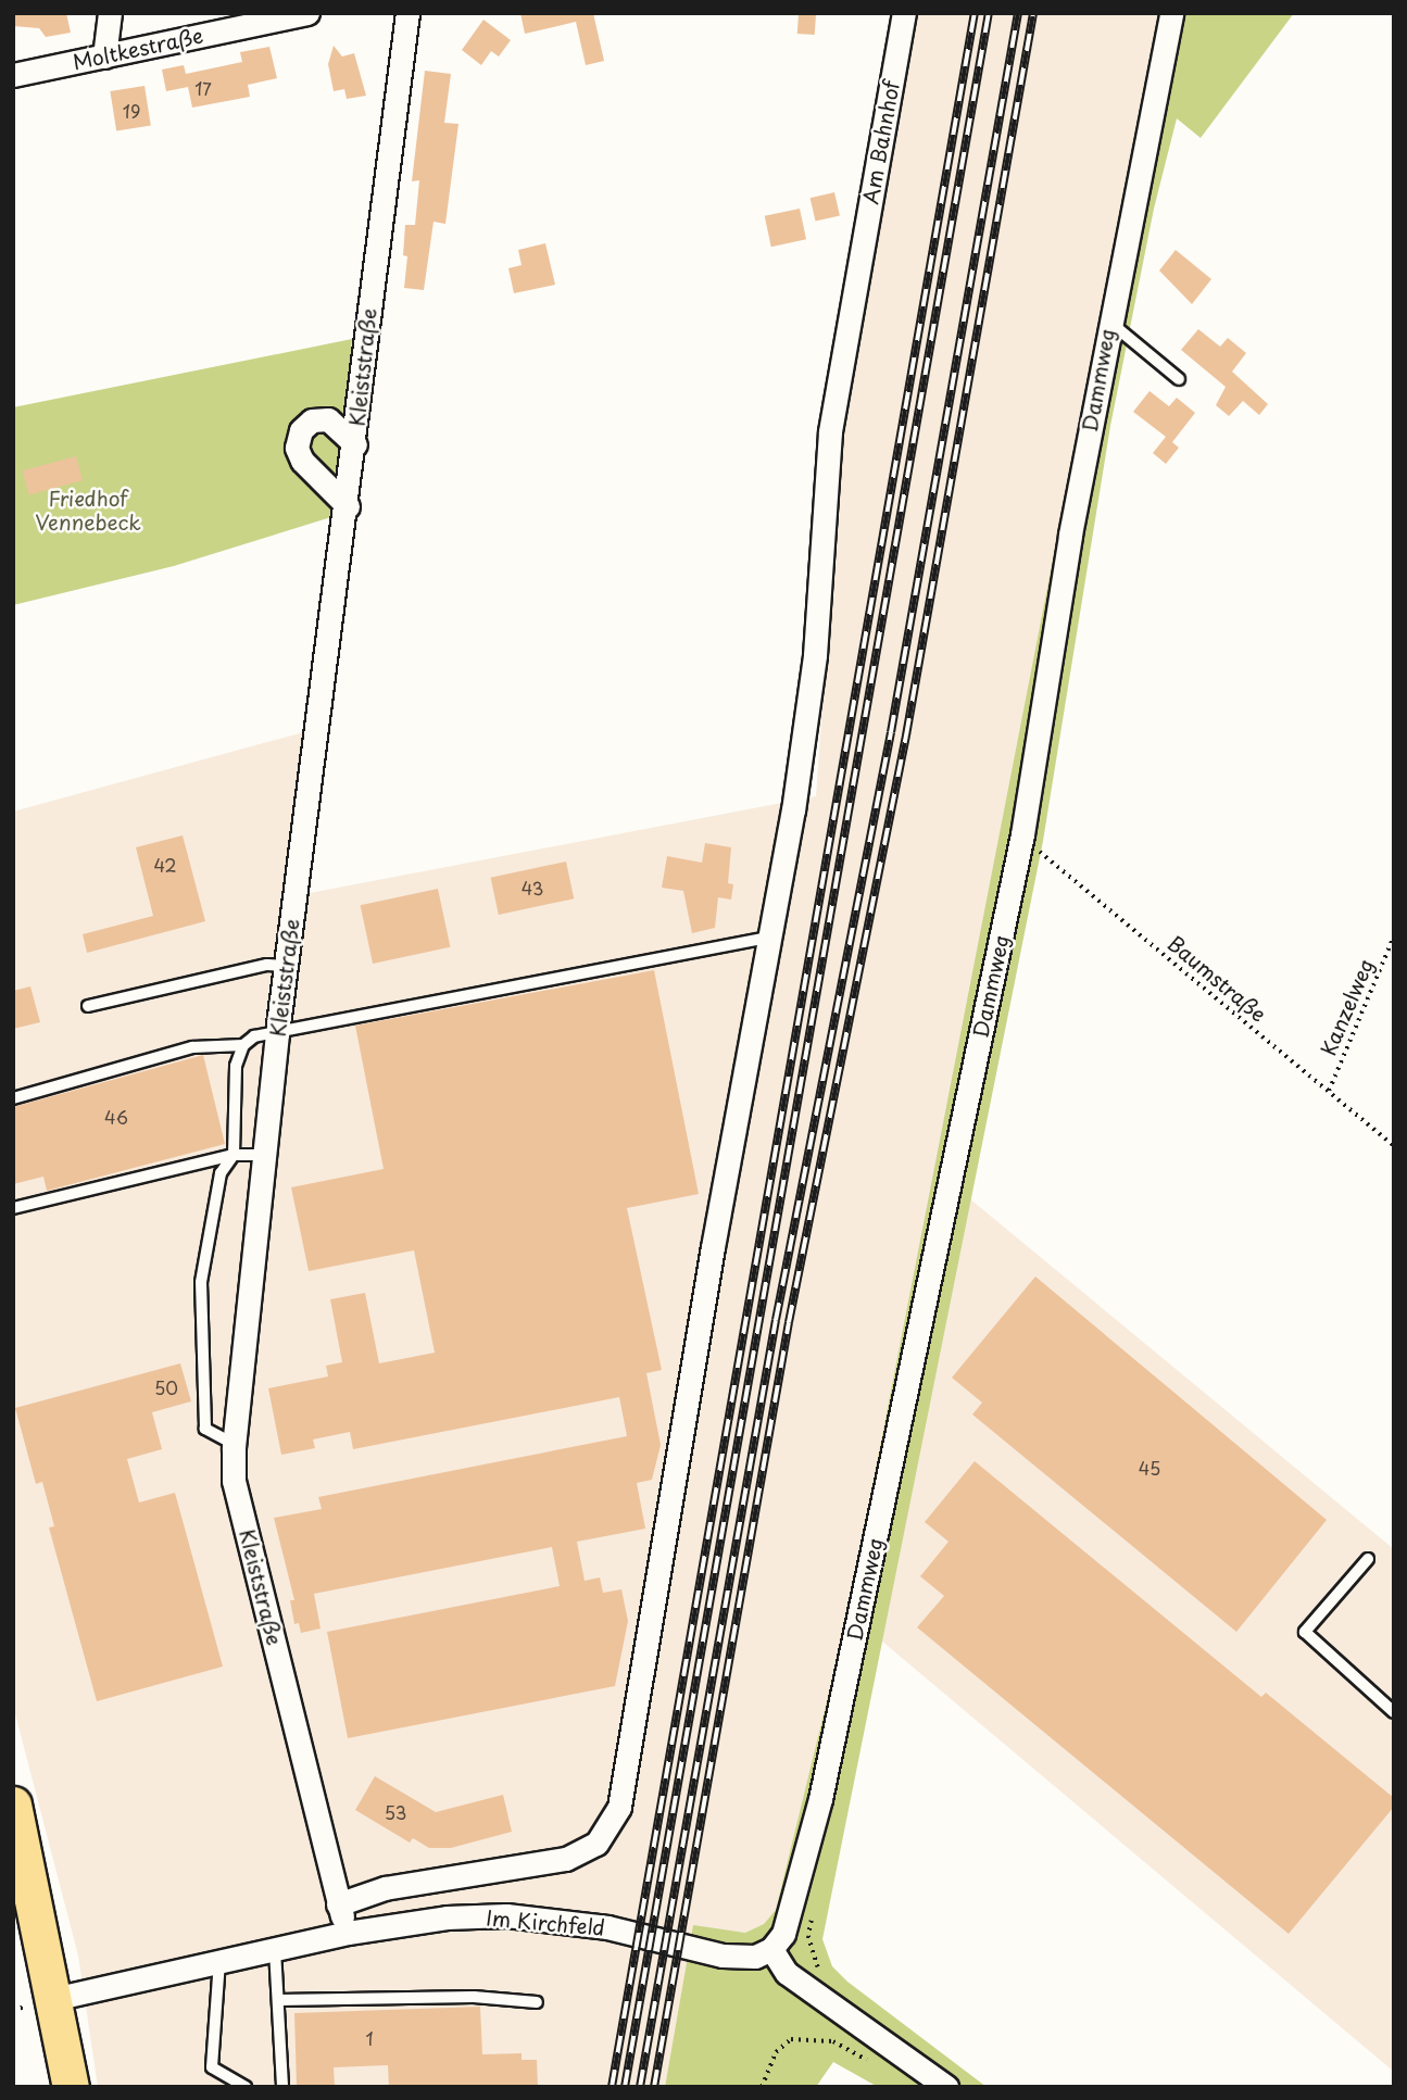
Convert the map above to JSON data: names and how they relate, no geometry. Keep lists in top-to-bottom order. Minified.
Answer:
{"streets":{"street":["Moltkestraße","Am Bahnhof","Kleiststraße","Dammweg","Im Kirchfeld"],"path":["Baumstraße","Kanzelweg"]},"crossings":[["Am Bahnhof","Kleiststraße"],["Kleiststraße","Im Kirchfeld"],["Dammweg","Baumstraße"],["Dammweg","Im Kirchfeld"],["Baumstraße","Kanzelweg"]],"parks":["Friedhof Vennebeck"],"house_numbers":["17","19","42","43","46","50","45","53","1"]}
